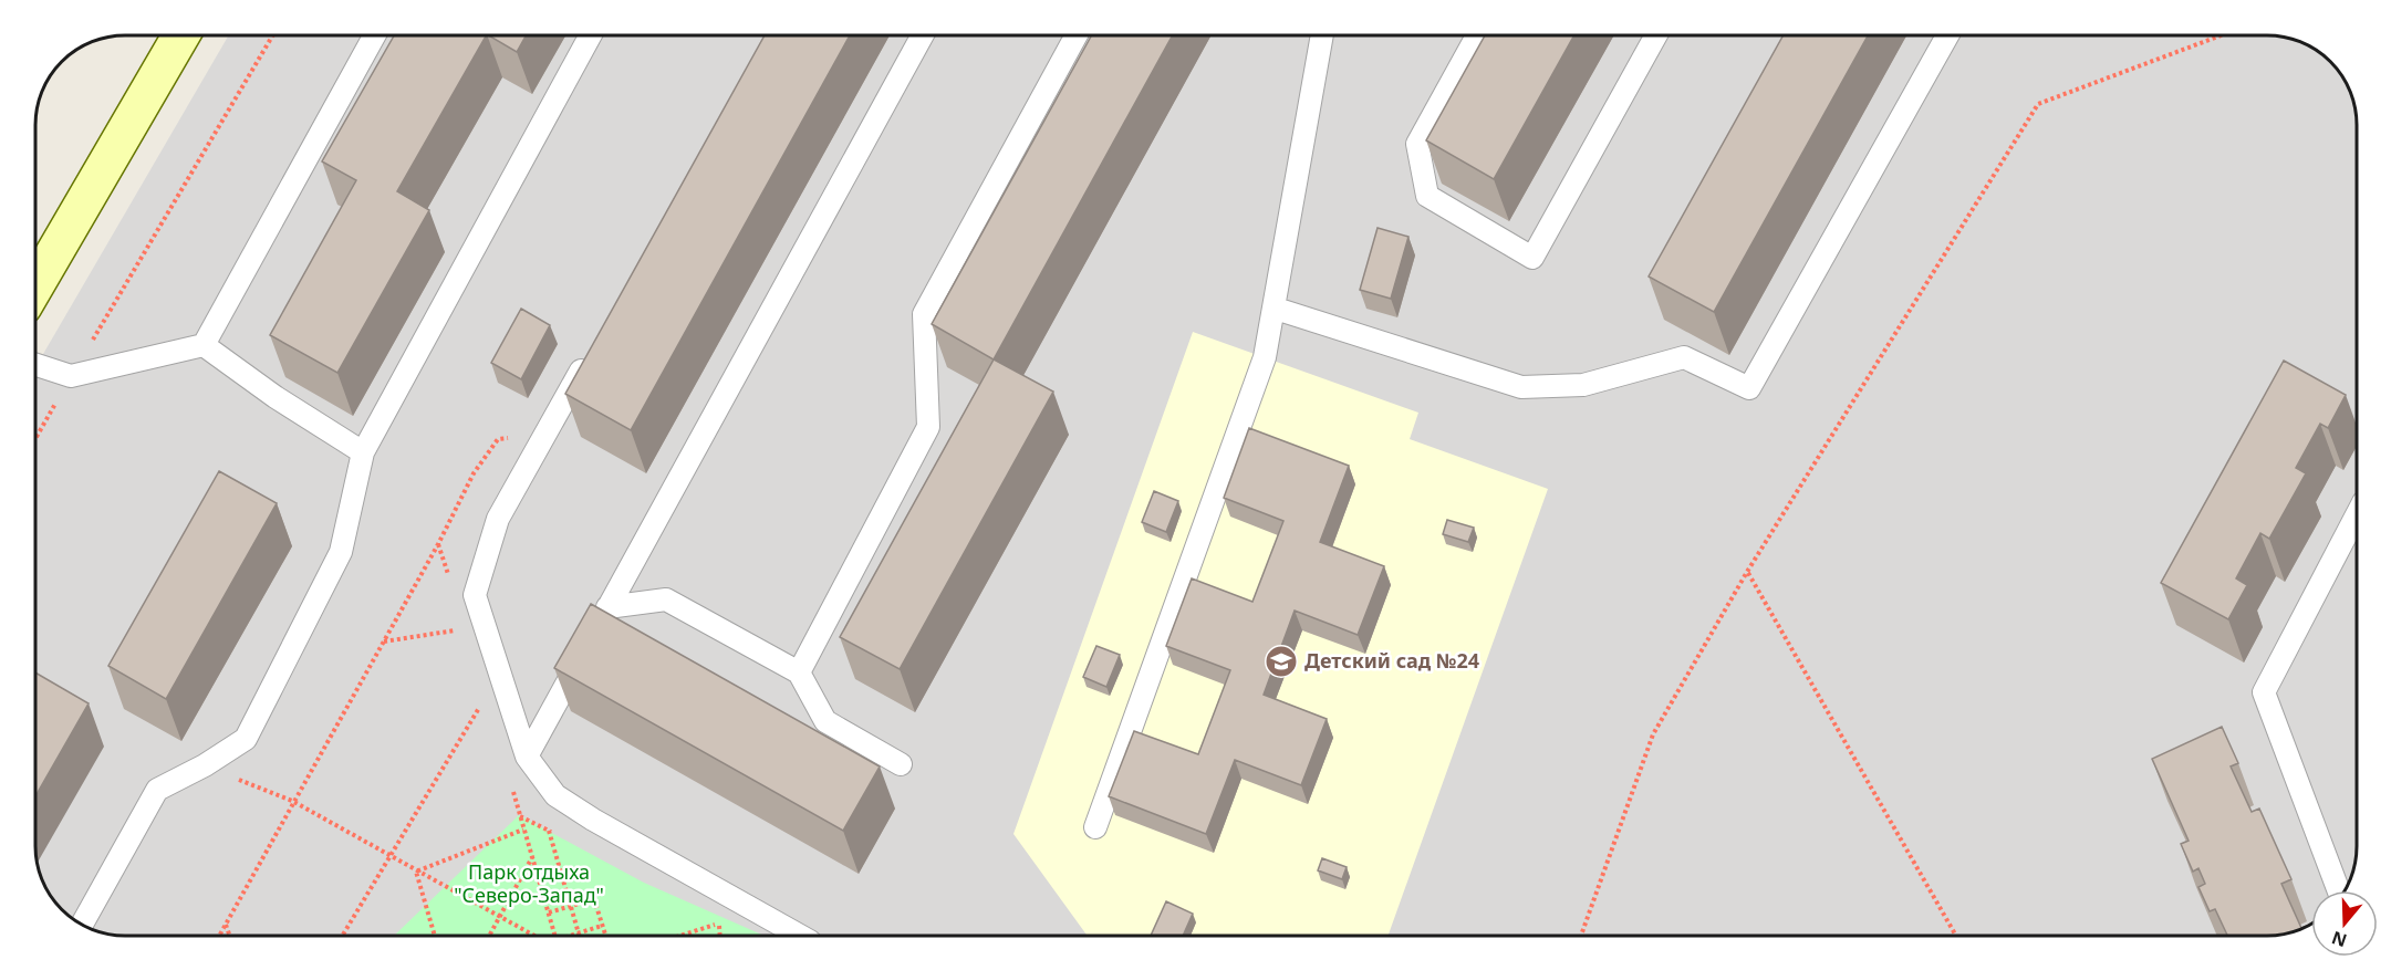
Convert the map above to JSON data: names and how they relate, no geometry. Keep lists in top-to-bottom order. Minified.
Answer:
{"parks":["Парк отдыха \"Северо-Запад\""],"places":{"school or university":["Детский сад №24"]},"north":"bottom"}
